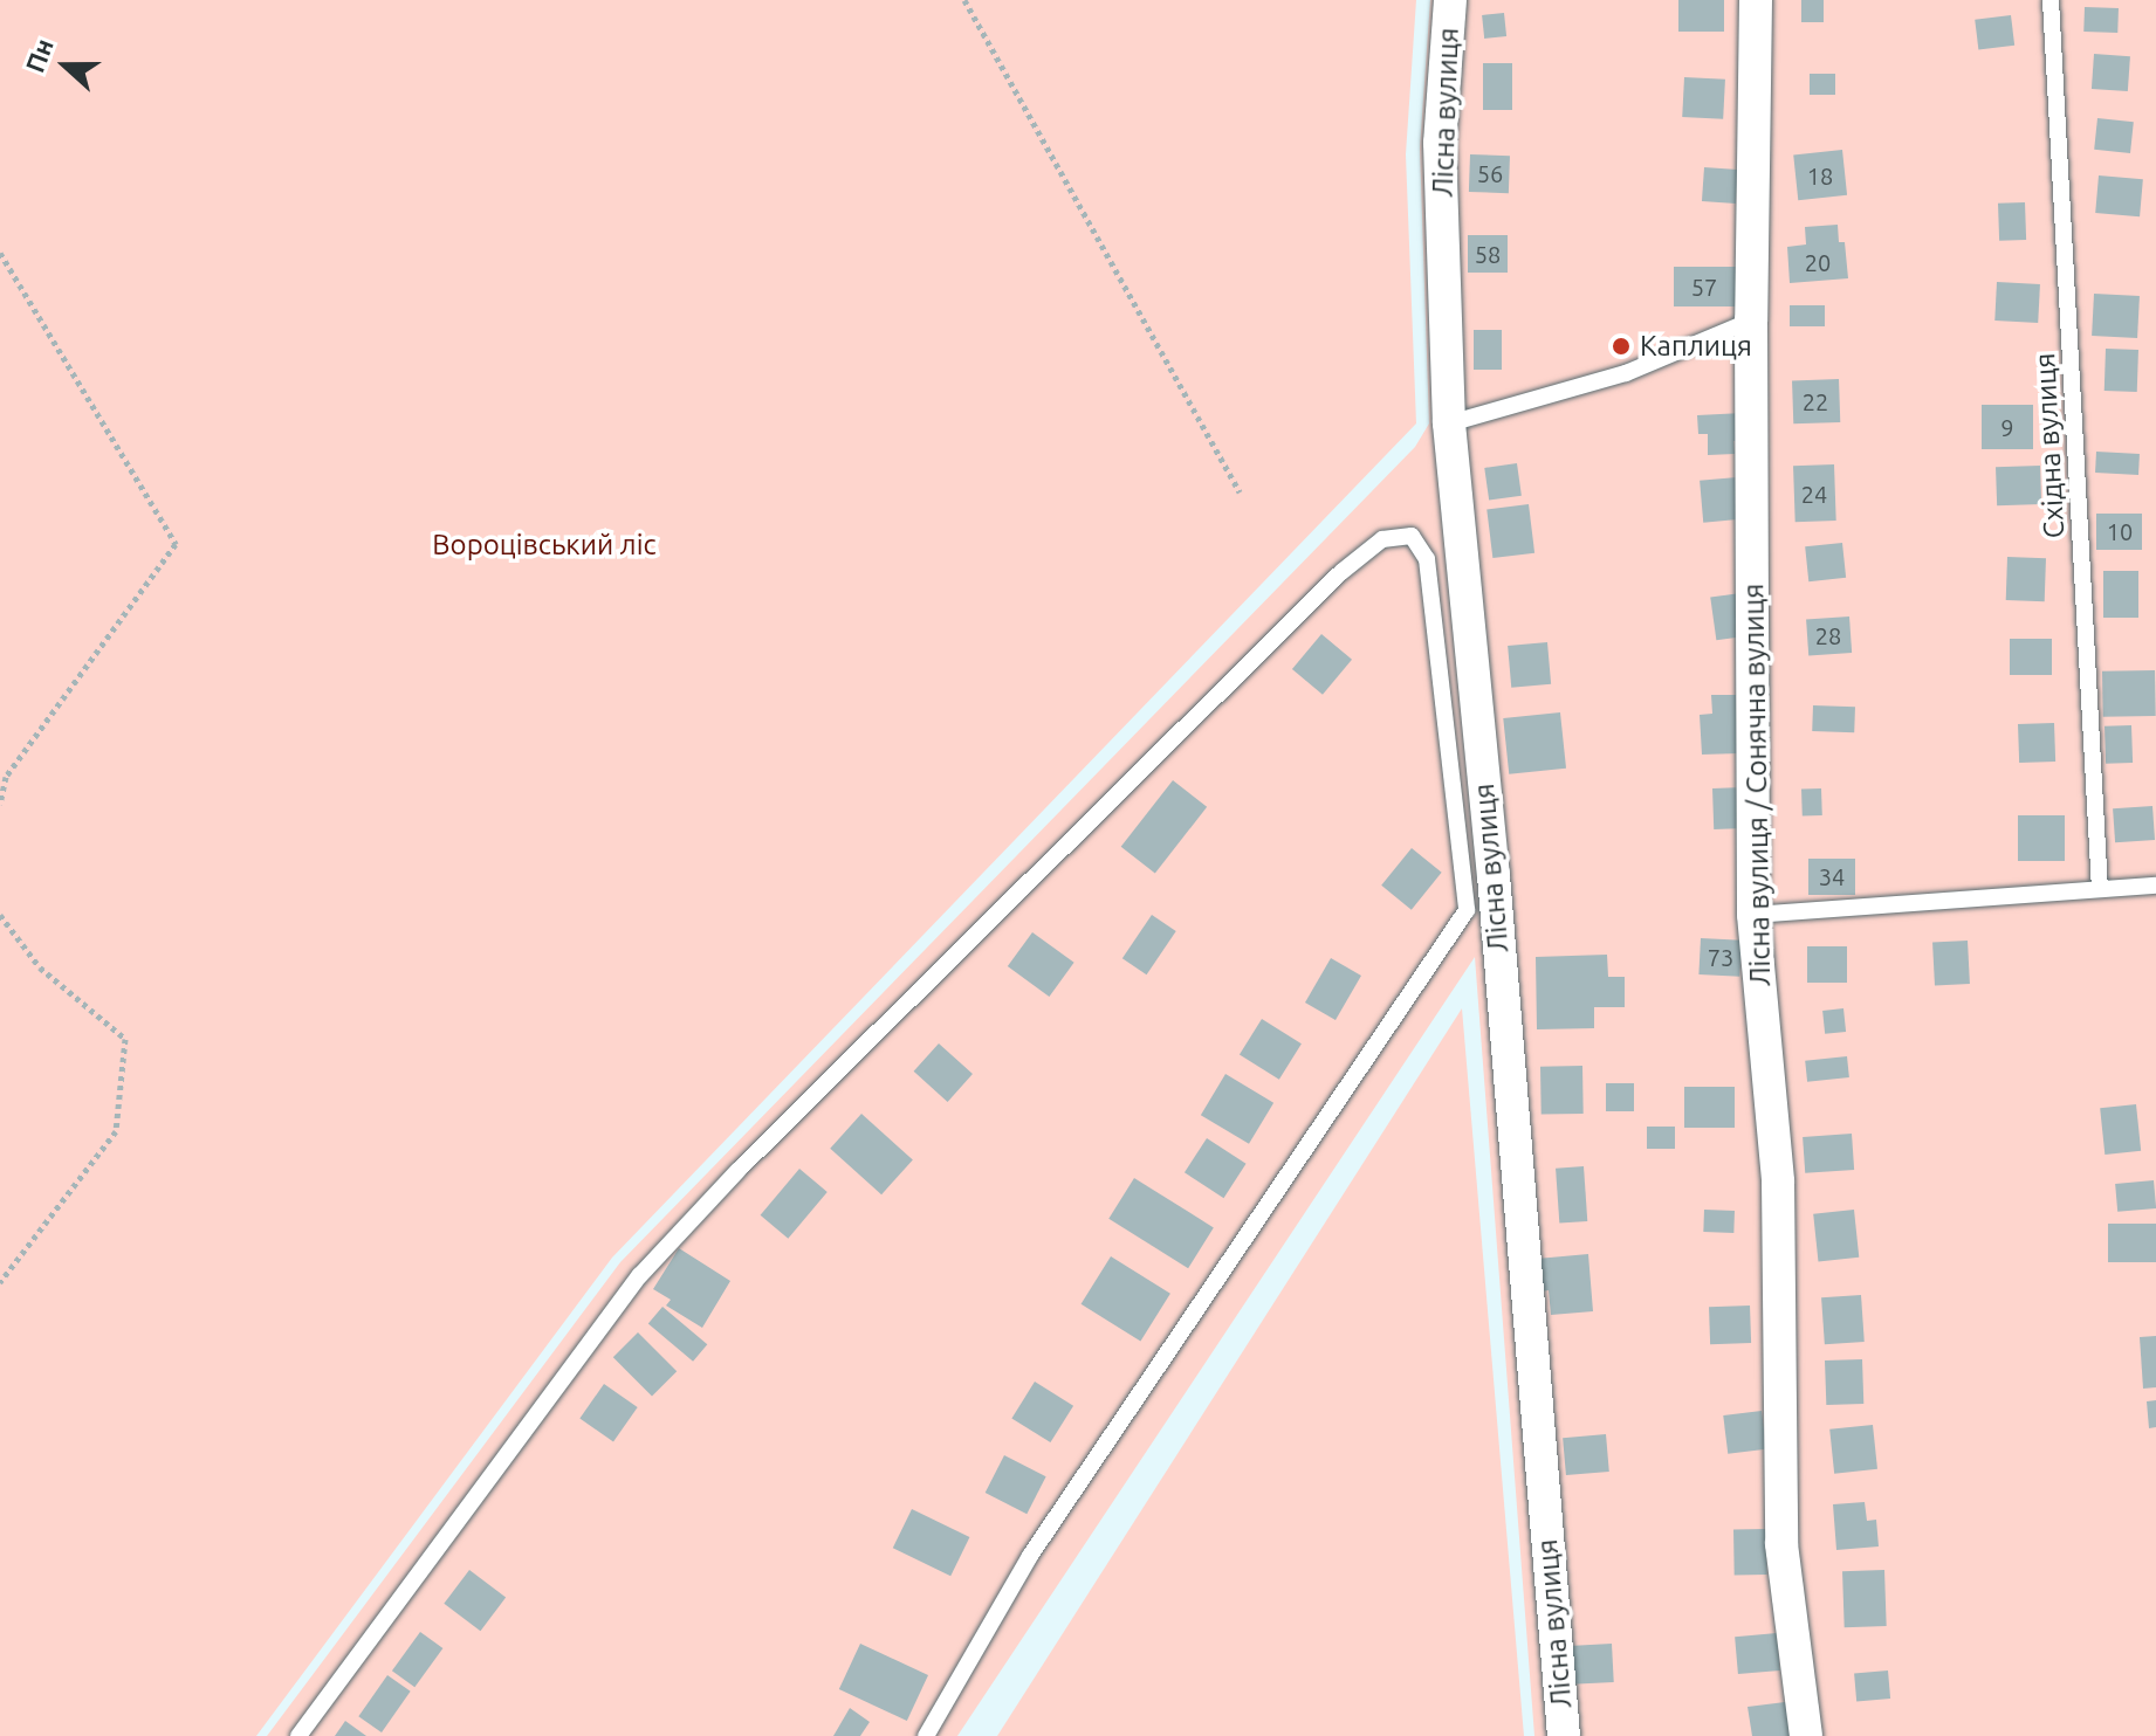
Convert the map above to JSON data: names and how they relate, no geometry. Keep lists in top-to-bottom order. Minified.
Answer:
{"streets":{"street":["Лісна вулиця","Лісна вулиця / Сонячна вулиця"],"lane":["Східна вулиця"]},"parks":["Вороцівський ліс"],"places":["Каплиця"],"house_numbers":["56","18","58","20","57","22","9","24","10","28","34","73"],"north":"left"}
